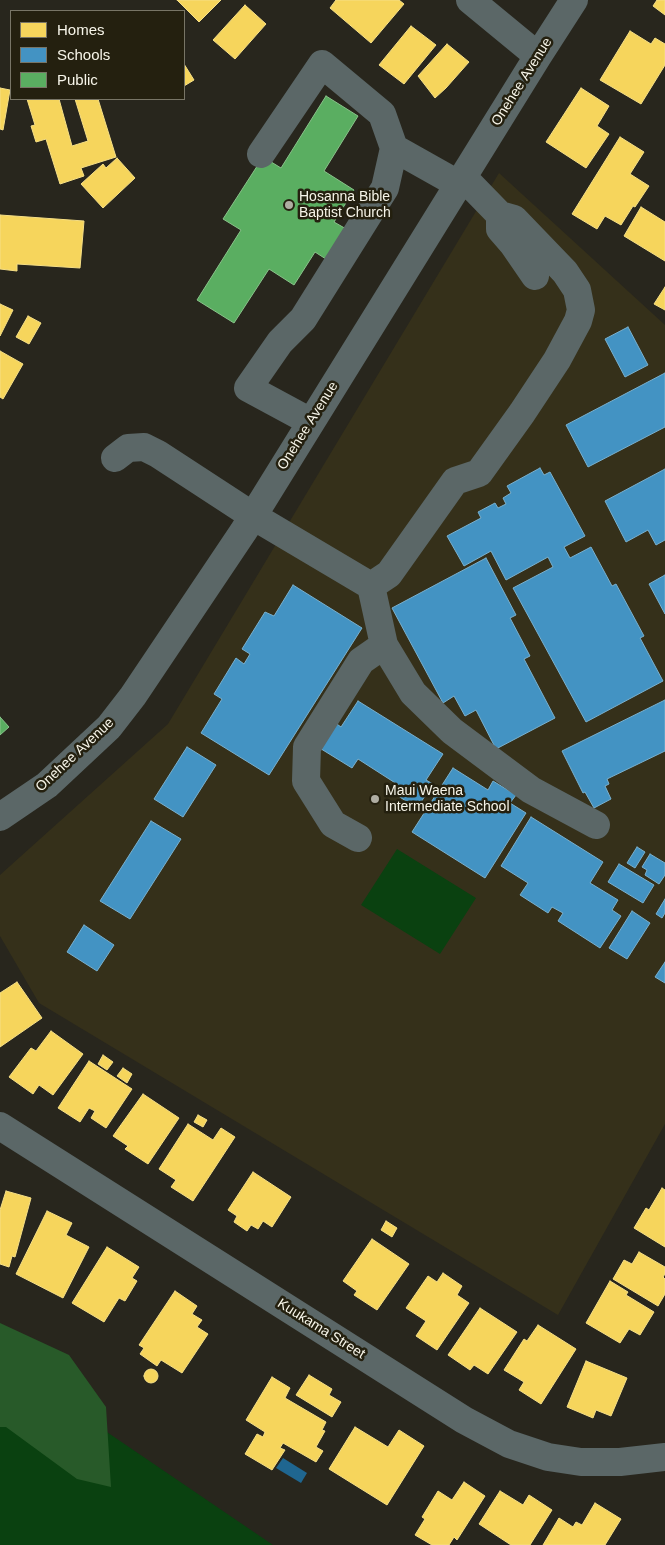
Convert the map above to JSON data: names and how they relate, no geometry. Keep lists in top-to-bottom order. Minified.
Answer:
{"streets":{"street":["Onehee Avenue","Kuukama Street"]},"places":["Hosanna Bible Baptist Church","Maui Waena Intermediate School"],"legend":["Homes","Schools","Public"]}
